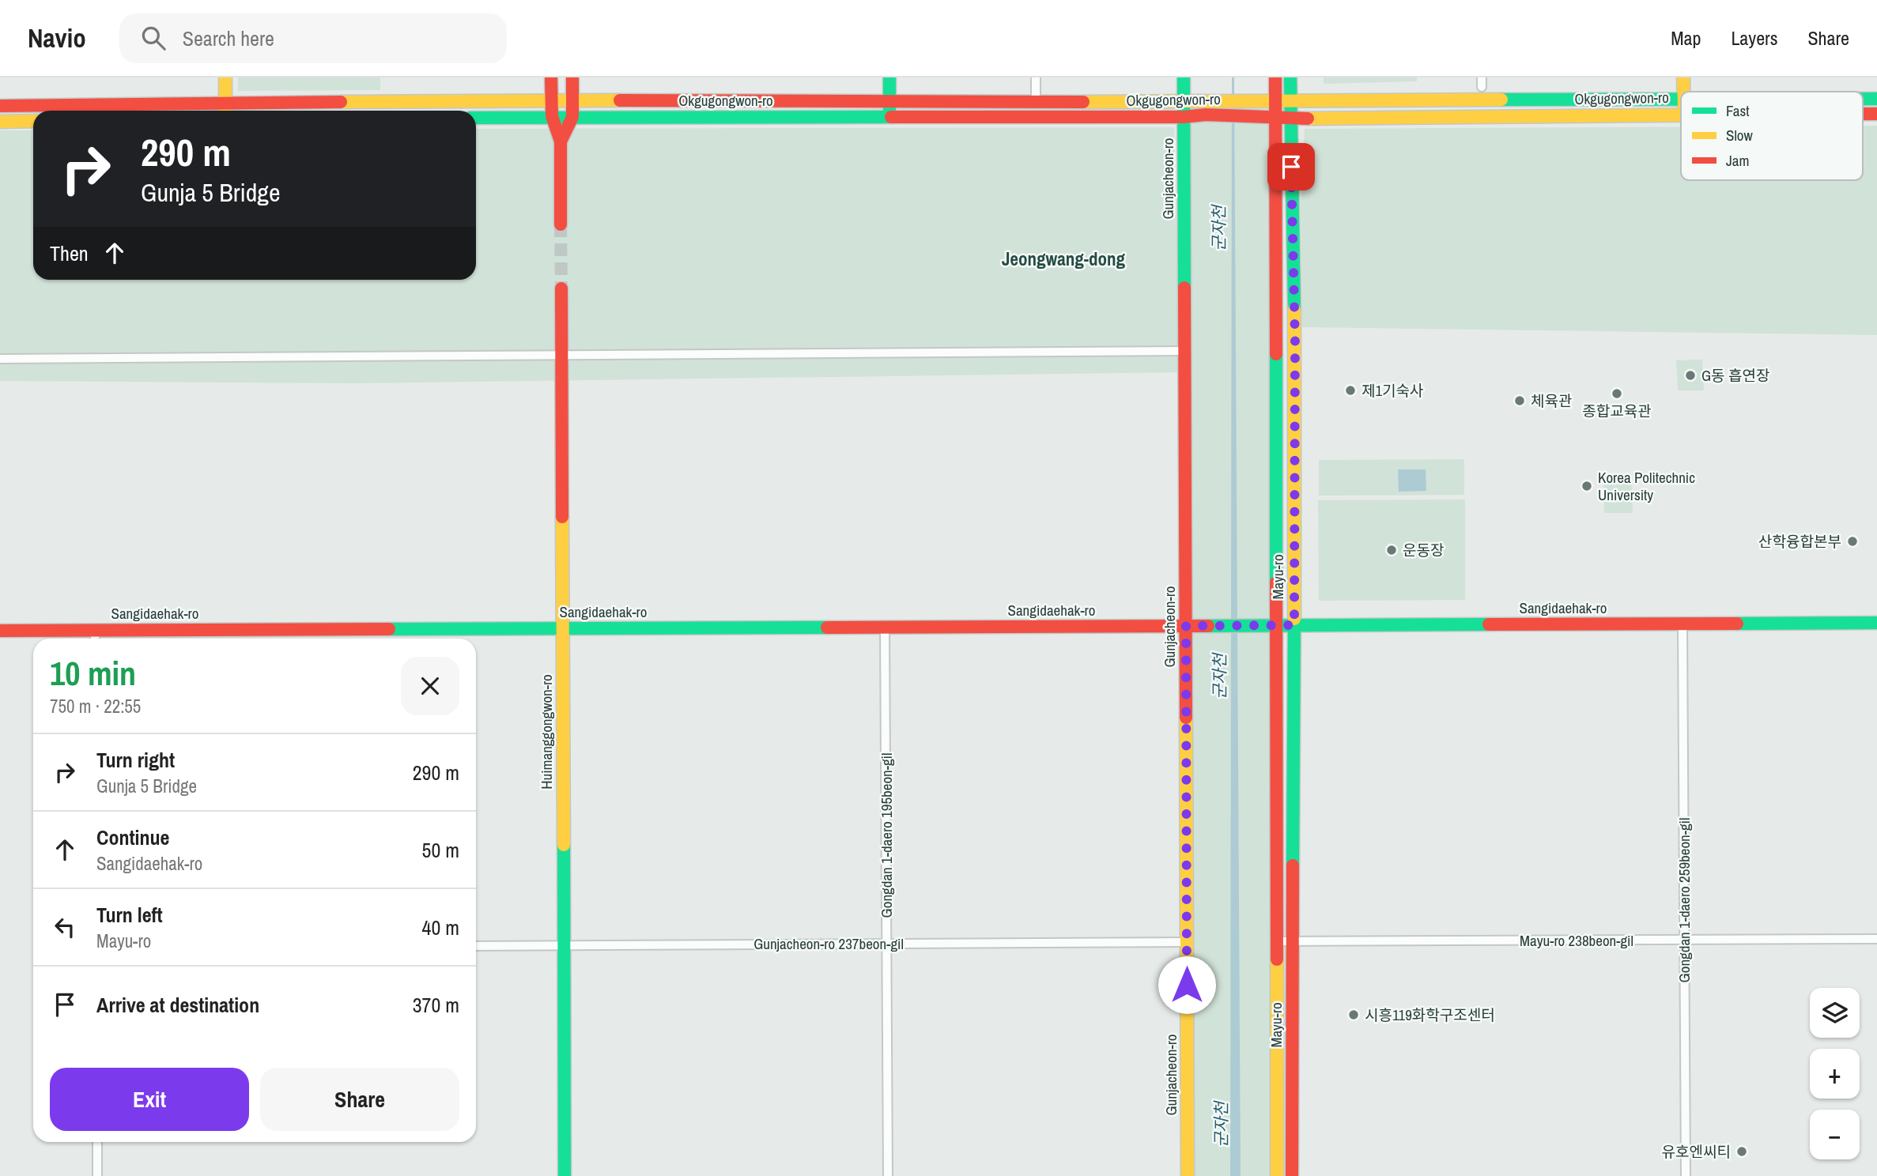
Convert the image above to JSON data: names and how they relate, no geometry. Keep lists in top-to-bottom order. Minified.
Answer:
{"streets":{"street":["Okgugongwon-ro","Gunjacheon-ro","Mayu-ro","Sangidaehak-ro","Huimanggongwon-ro","Gongdan 1-daero 195beon-gil","Gongdan 1-daero 259beon-gil","Mayu-ro 238beon-gil","Gunjacheon-ro 237beon-gil"]},"crossings":[["Okgugongwon-ro","Gunjacheon-ro"],["Okgugongwon-ro","Mayu-ro"],["Gunjacheon-ro","Sangidaehak-ro"],["Gunjacheon-ro","Gunjacheon-ro 237beon-gil"],["Mayu-ro","Sangidaehak-ro"],["Mayu-ro","Mayu-ro 238beon-gil"],["Sangidaehak-ro","Huimanggongwon-ro"],["Sangidaehak-ro","Gongdan 1-daero 195beon-gil"],["Sangidaehak-ro","Gongdan 1-daero 259beon-gil"],["Huimanggongwon-ro","Gunjacheon-ro 237beon-gil"],["Gongdan 1-daero 195beon-gil","Gunjacheon-ro 237beon-gil"],["Gongdan 1-daero 259beon-gil","Mayu-ro 238beon-gil"]],"districts":["Jeongwang-dong"],"water":["군자천"],"places":["G동 흡연장","제1기숙사","종합교육관","체육관","Korea Politechnic University","산학융합본부","운동장","시흥119화학구조센터","유호엔씨티"],"legend":["Fast","Slow","Jam"],"page":{"header":"Navio","search":"Search here","nav":["Map","Layers","Share"],"turn":["290 m","Gunja 5 Bridge"],"then":"Then","heading":["10 min","750 m · 22:55"],"list":[{"name":"Turn right","note":"Gunja 5 Bridge","value":"290 m"},{"name":"Continue","note":"Sangidaehak-ro","value":"50 m"},{"name":"Turn left","note":"Mayu-ro","value":"40 m"},{"name":"Arrive at destination","value":"370 m"}],"map_buttons":["+","−"],"buttons":["Exit","Share"]}}
